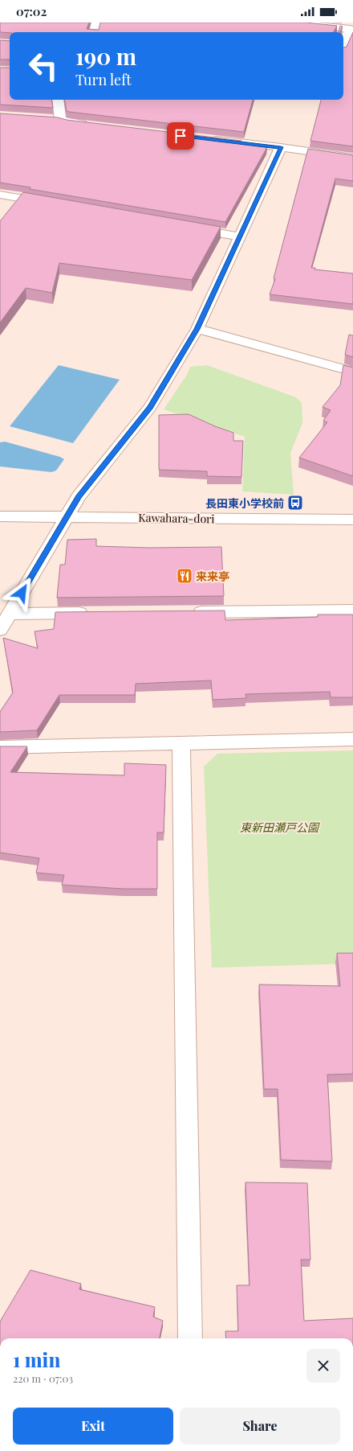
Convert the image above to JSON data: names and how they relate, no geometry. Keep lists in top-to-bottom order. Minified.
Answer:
{"streets":{"street":["Kawahara-dori"]},"parks":["東新田瀬戸公園"],"places":{"bus stop":["長田東小学校前"],"restaurant":["来来亭"]},"page":{"status":"07:02","turn":["190 m","Turn left"],"heading":["1 min","220 m · 07:03"],"buttons":["Exit","Share"]}}
